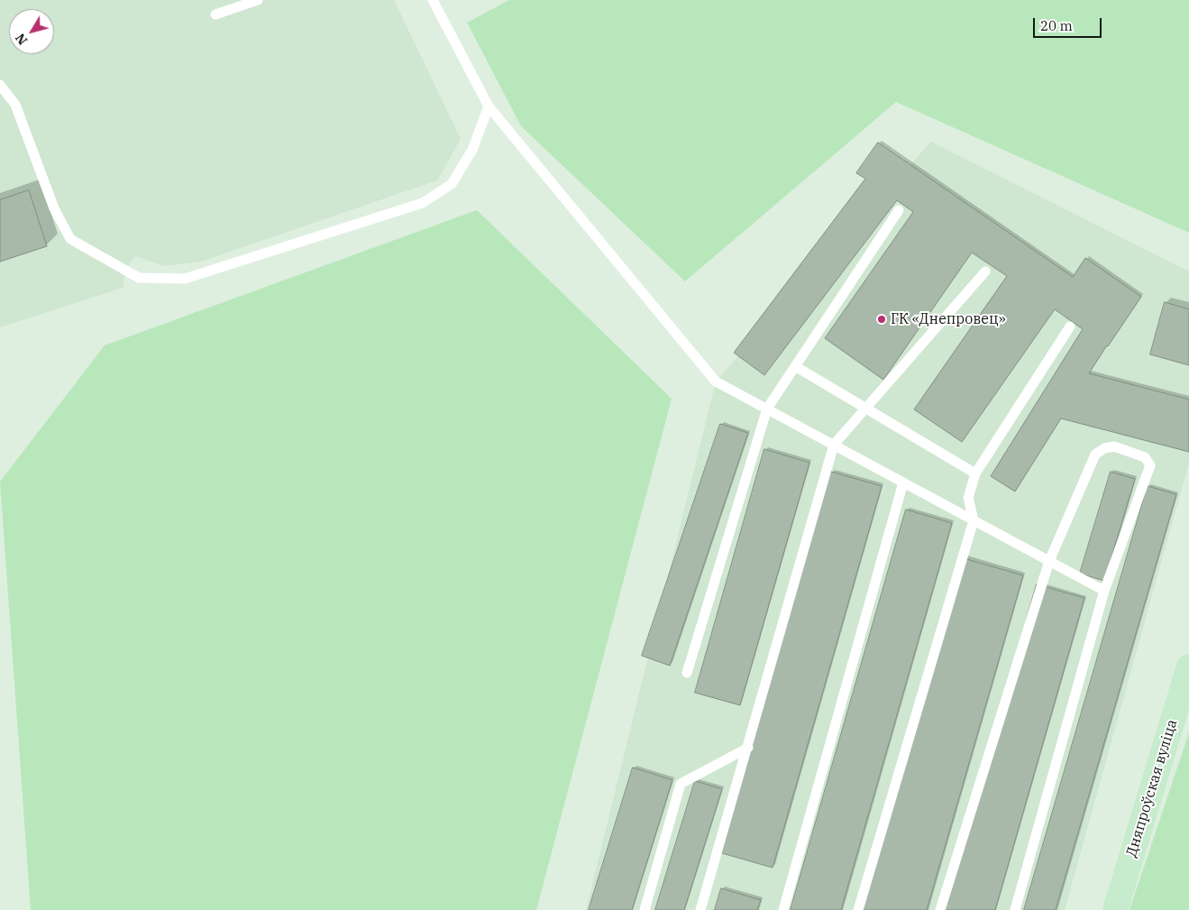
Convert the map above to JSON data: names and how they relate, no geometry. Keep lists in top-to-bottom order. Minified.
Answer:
{"streets":{"street":["Дняпроўская вуліца"]},"places":["ГК «Днепровец»"],"scale_bar":"20 m","north":"bottom left"}
